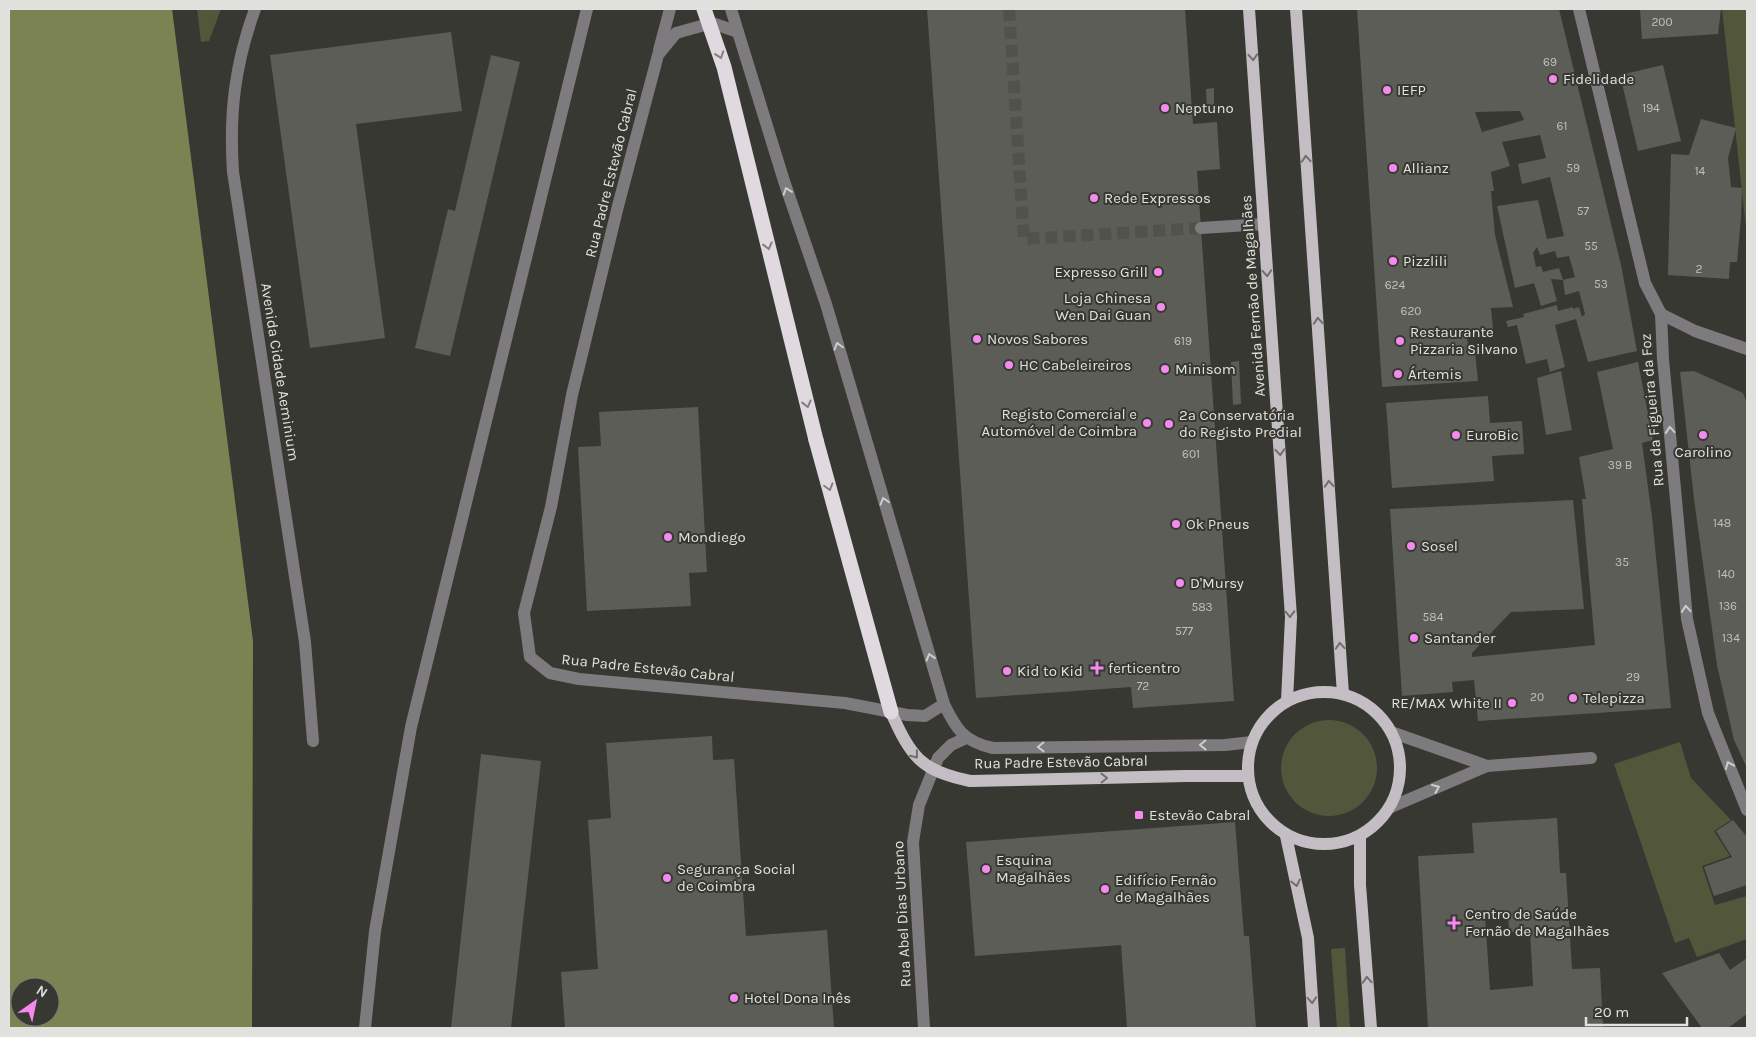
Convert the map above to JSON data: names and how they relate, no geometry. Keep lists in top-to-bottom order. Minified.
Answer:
{"streets":{"main road":["Rua Padre Estevão Cabral","Avenida Fernão de Magalhães"],"street":["Avenida Cidade Aeminium","Rua da Figueira da Foz","Rua Abel Dias Urbano"]},"crossings":[["Rua Padre Estevão Cabral","Avenida Fernão de Magalhães"],["Rua Padre Estevão Cabral","Rua Abel Dias Urbano"]],"one_way":["Rua da Figueira da Foz"],"places":{"other":["Fidelidade","IEFP","Neptuno","Allianz","Rede Expressos","Pizzlili","Expresso Grill","Loja Chinesa Wen Dai Guan","Novos Sabores","Restaurante Pizzaria Silvano","HC Cabeleireiros","Minisom","Ártemis","Registo Comercial e Automóvel de Coimbra","2a Conservatória do Registo Predial","EuroBic","Carolino","Ok Pneus","Mondiego","Sosel","D'Mursy","Santander","Kid to Kid","Telepizza","RE/MAX White II","Esquina Magalhães","Segurança Social de Coimbra","Edifício Fernão de Magalhães","Hotel Dona Inês"],"health":["ferticentro","Centro de Saúde Fernão de Magalhães"],"transit":["Estevão Cabral"]},"house_numbers":["200","69","194","61","59","14","57","55","2","53","624","620","619","601","39 B","148","35","140","136","583","584","577","134","29","72","20"],"scale_bar":"20 m","north":"top right"}
